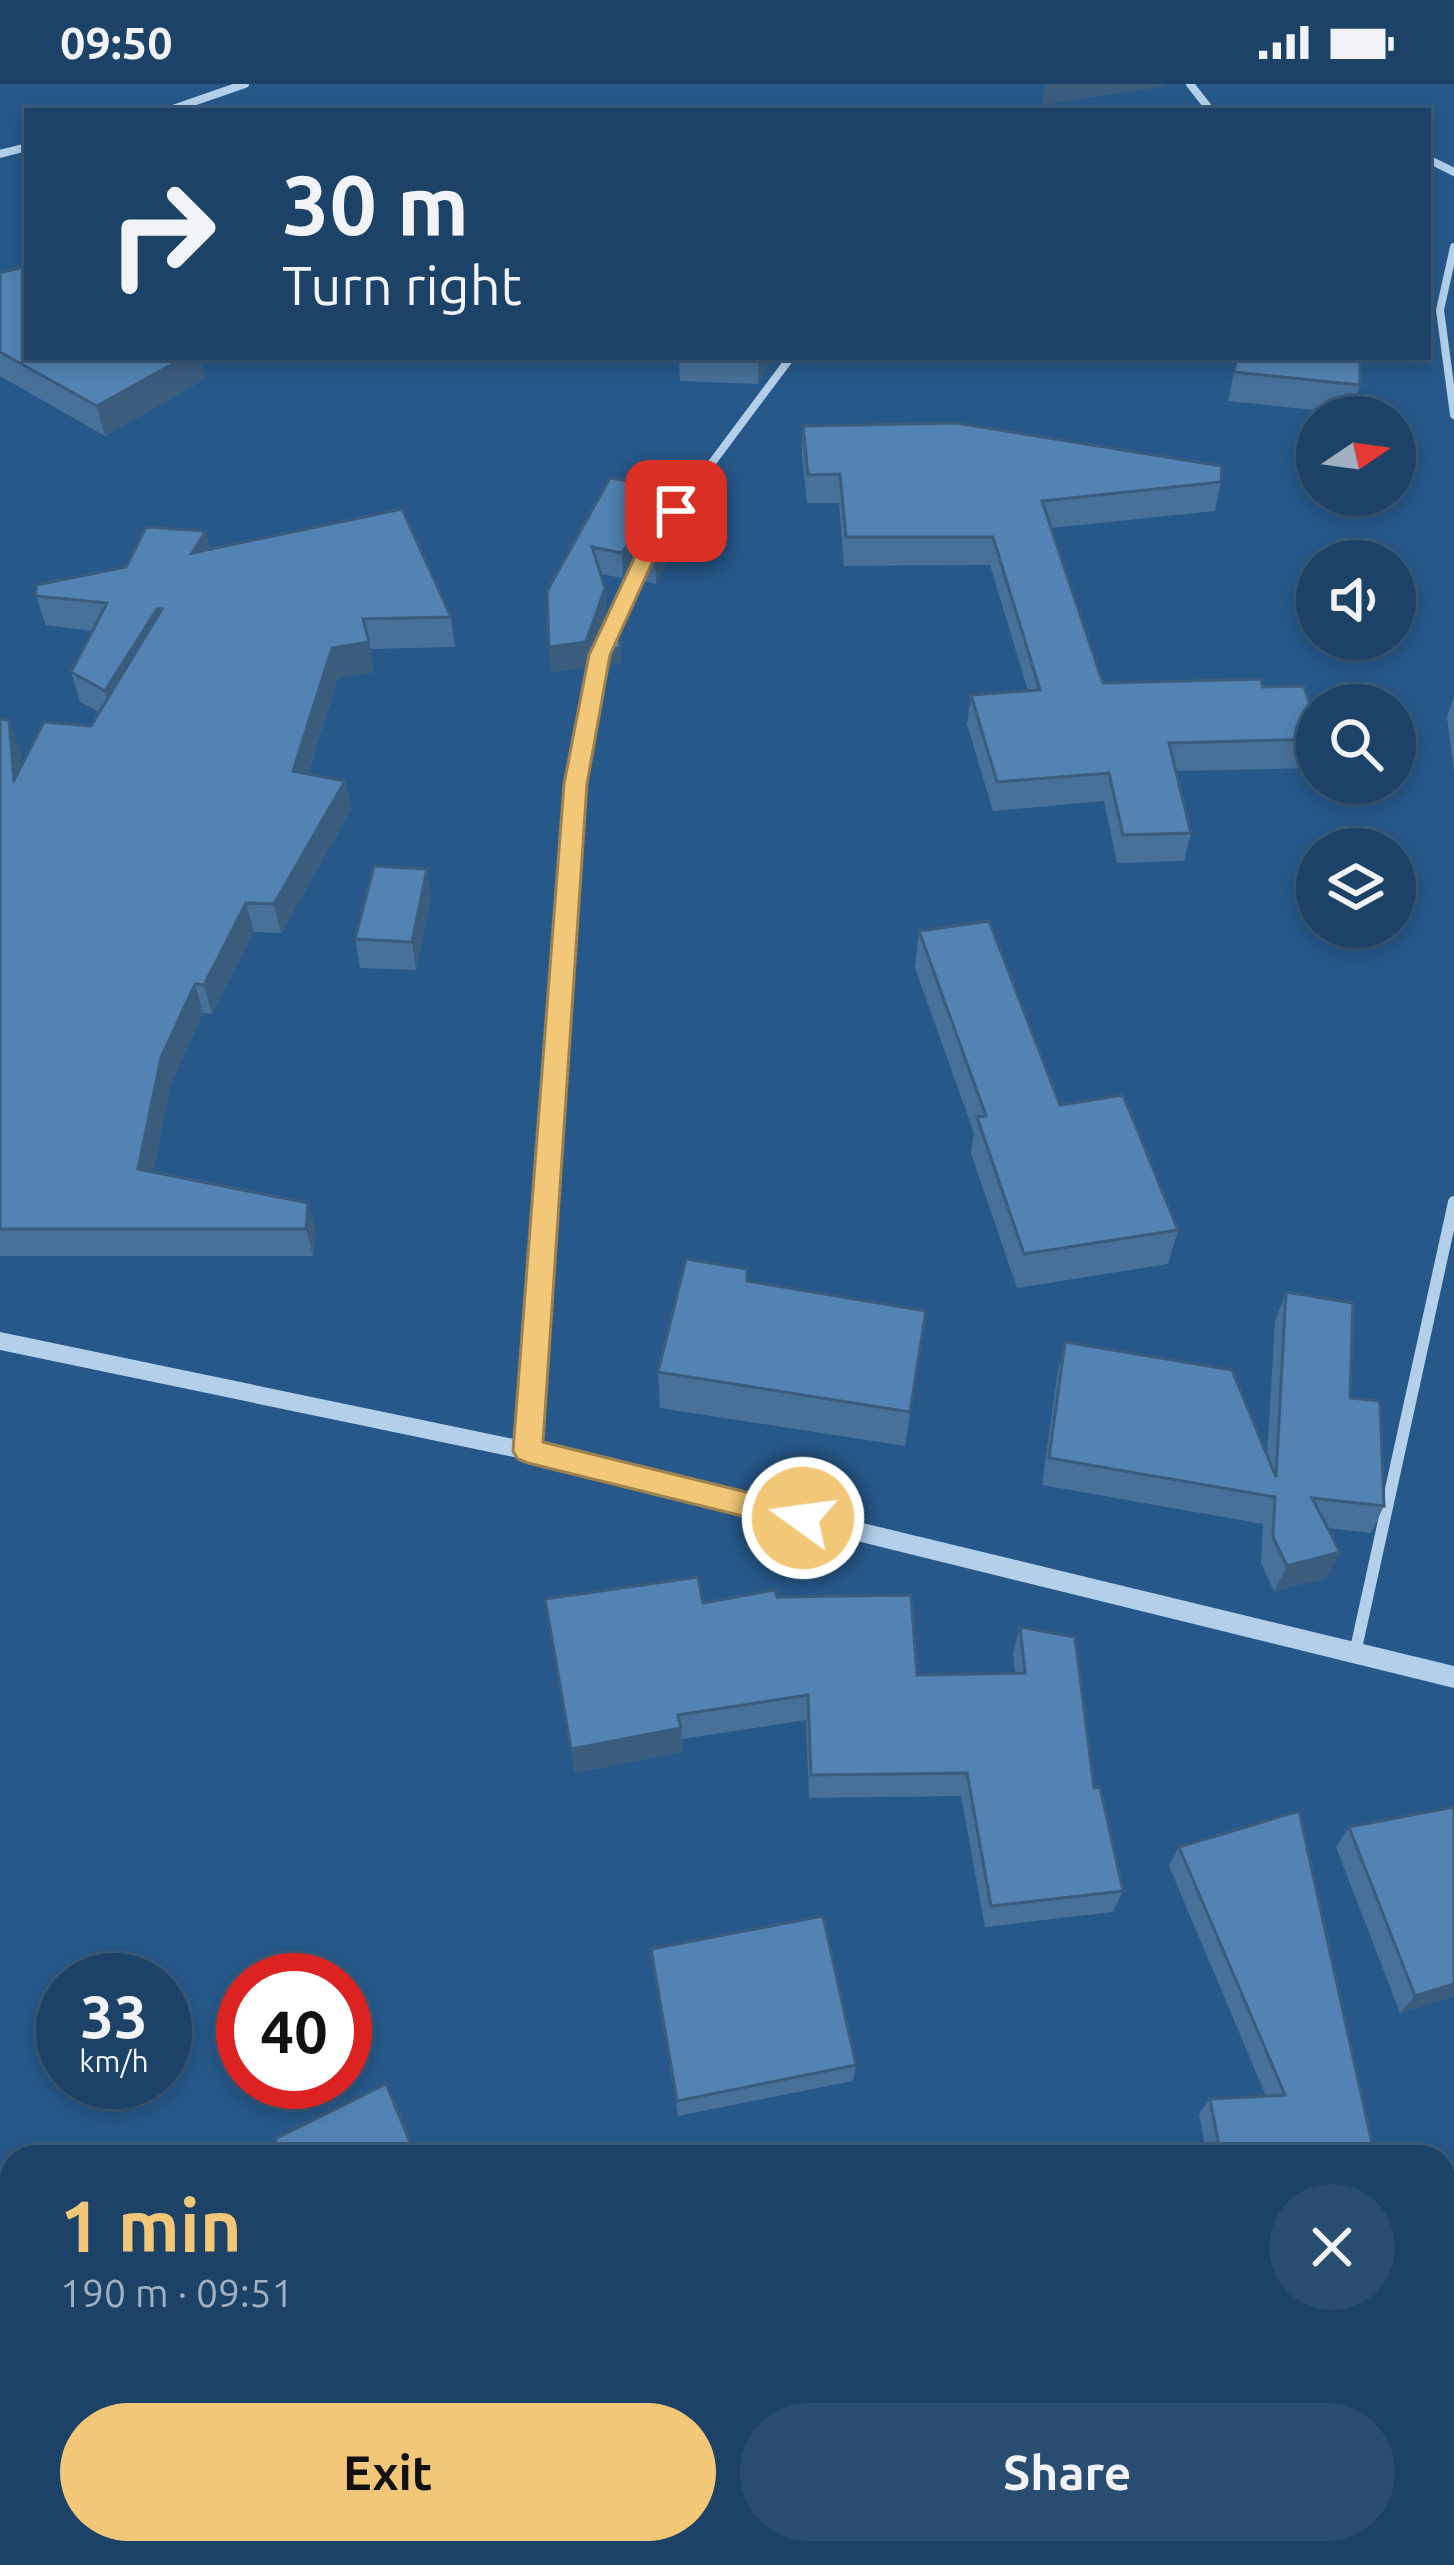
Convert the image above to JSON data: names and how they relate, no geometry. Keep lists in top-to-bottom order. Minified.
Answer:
{"north":"right","page":{"status":"09:50","turn":["30 m","Turn right"],"speed":"33 km/h","limit":"40","heading":["1 min","190 m · 09:51"],"buttons":["Exit","Share"]}}
